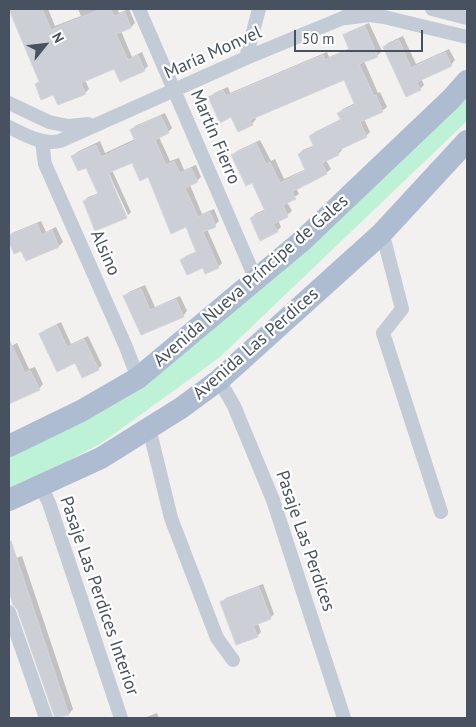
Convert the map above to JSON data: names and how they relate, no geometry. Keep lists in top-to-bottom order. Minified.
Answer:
{"streets":{"main road":["Avenida Nueva Príncipe de Gales","Avenida Las Perdices"],"street":["María Monvel","Martín Fierro","Alsino","Pasaje Las Perdices","Pasaje Las Perdices Interior"]},"crossings":[["María Monvel","Martín Fierro"],["María Monvel","Alsino"],["Martín Fierro","Avenida Nueva Príncipe de Gales"],["Alsino","Avenida Nueva Príncipe de Gales"],["Avenida Las Perdices","Pasaje Las Perdices"],["Avenida Las Perdices","Pasaje Las Perdices Interior"]],"scale_bar":"50 m","north":"top right"}
